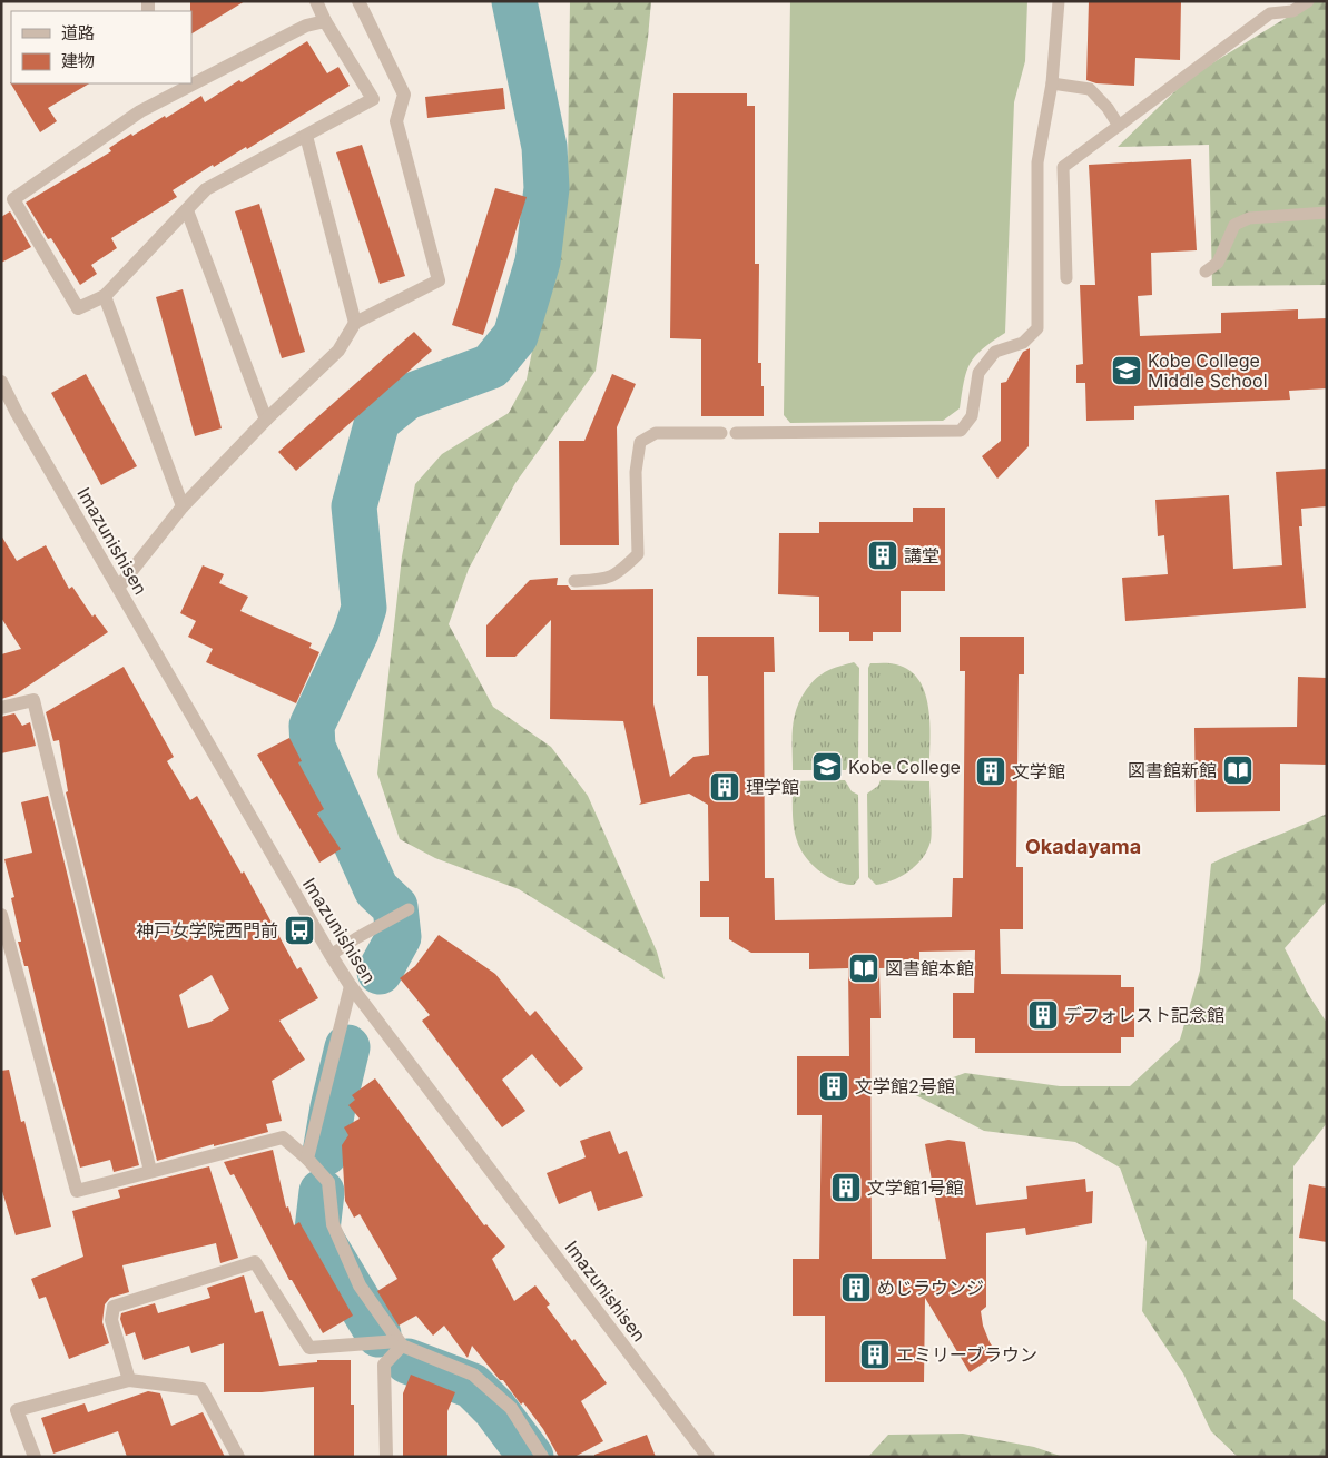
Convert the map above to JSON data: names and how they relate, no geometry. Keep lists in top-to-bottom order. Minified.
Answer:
{"streets":{"street":["Imazunishisen"]},"districts":["Okadayama"],"places":{"school or university":["Kobe College Middle School","Kobe College"],"building":["講堂","文学館","理学館","デフォレスト記念館","文学館2号館","文学館1号館","めじラウンジ","エミリーブラウン"],"library":["図書館新館","図書館本館"],"bus stop":["神戸女学院西門前"]},"legend":["道路","建物"]}
